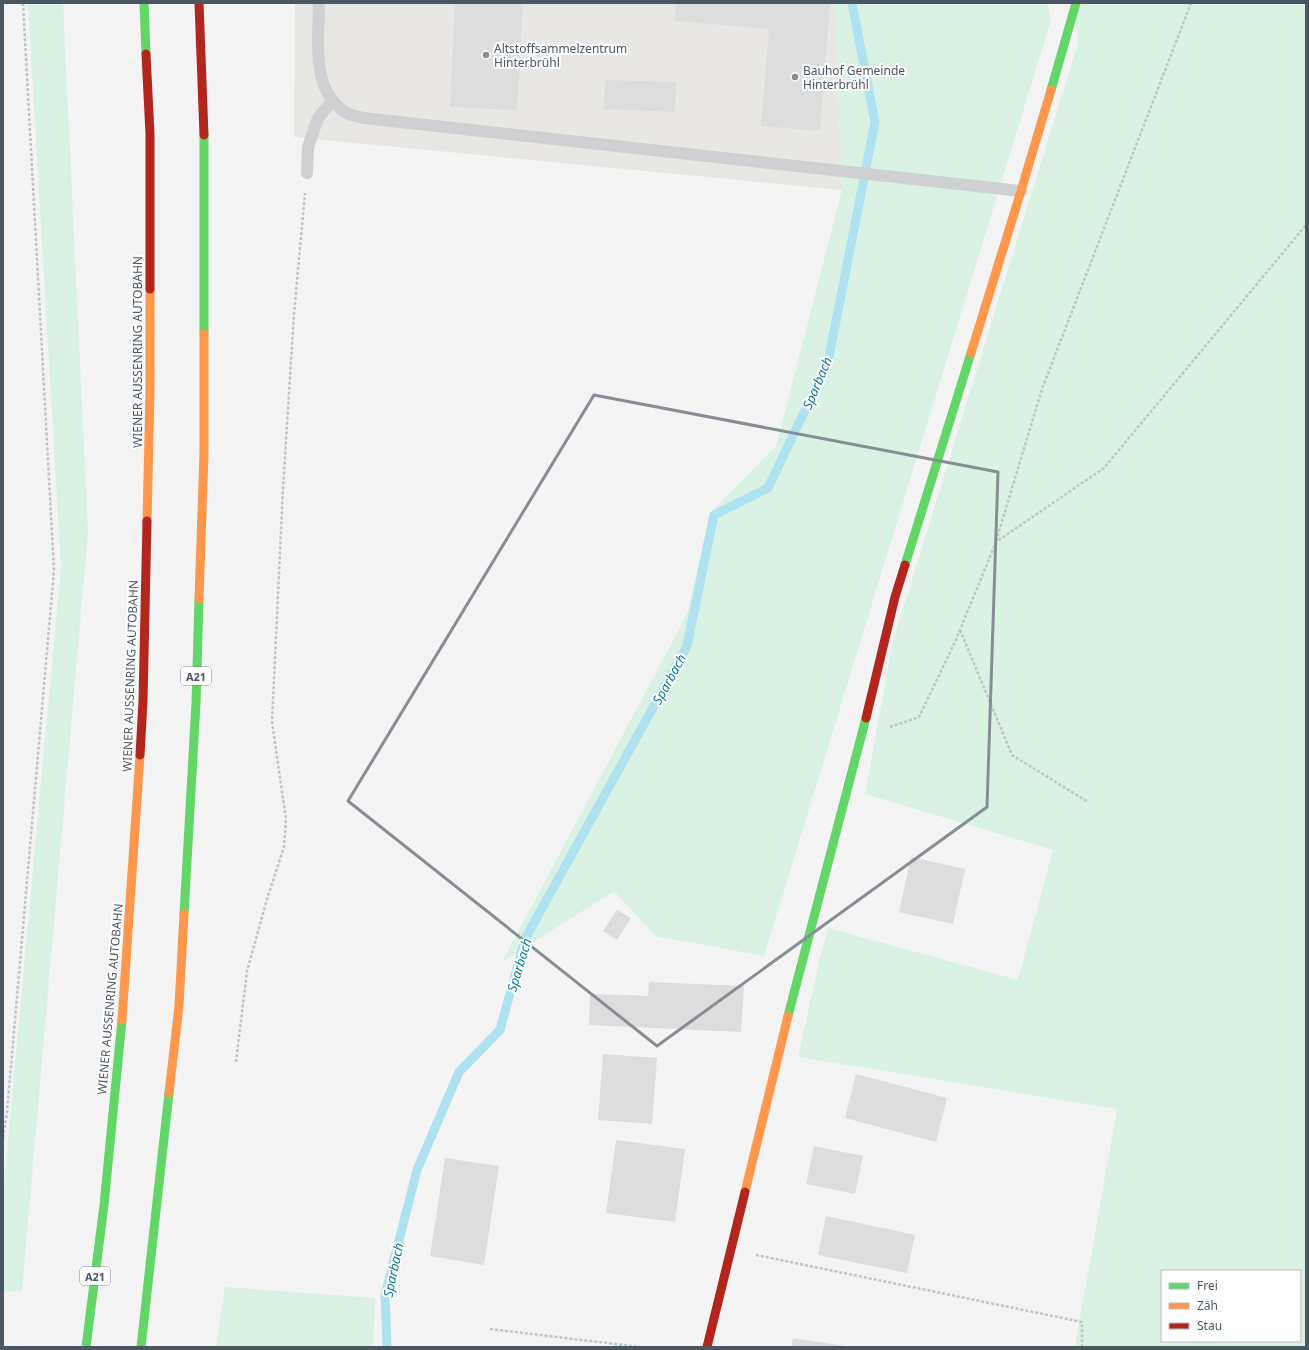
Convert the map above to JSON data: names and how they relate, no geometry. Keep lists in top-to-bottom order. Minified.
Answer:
{"streets":{"main road":["WIENER AUSSENRING AUTOBAHN","A21"]},"water":["Sparbach"],"places":["Altstoffsammelzentrum Hinterbrühl","Bauhof Gemeinde Hinterbrühl"],"legend":["Frei","Zäh","Stau"]}
